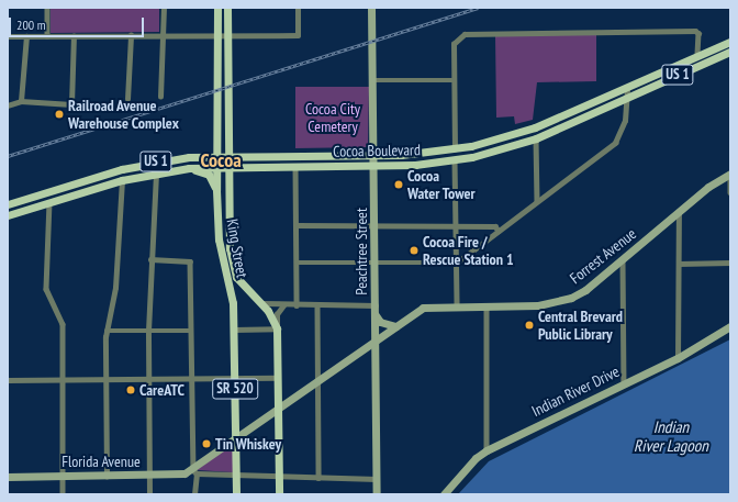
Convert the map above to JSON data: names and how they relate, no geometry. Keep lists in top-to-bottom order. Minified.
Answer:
{"streets":{"main road":["US 1","Cocoa Boulevard","King Street","SR 520"],"street":["Peachtree Street","Forrest Avenue","Indian River Drive","Florida Avenue"]},"crossings":[["Cocoa Boulevard","King Street"],["Cocoa Boulevard","Peachtree Street"],["King Street","Forrest Avenue"],["King Street","SR 520"],["King Street","Florida Avenue"],["Peachtree Street","Forrest Avenue"],["Peachtree Street","Florida Avenue"],["Forrest Avenue","SR 520"],["Forrest Avenue","Florida Avenue"],["SR 520","Florida Avenue"]],"districts":["Cocoa"],"water":["Indian River Lagoon"],"parks":["Cocoa City Cemetery"],"places":["Railroad Avenue Warehouse Complex","Cocoa Water Tower","Cocoa Fire / Rescue Station 1","Central Brevard Public Library","CareATC","Tin Whiskey"],"scale_bar":"200 m"}
